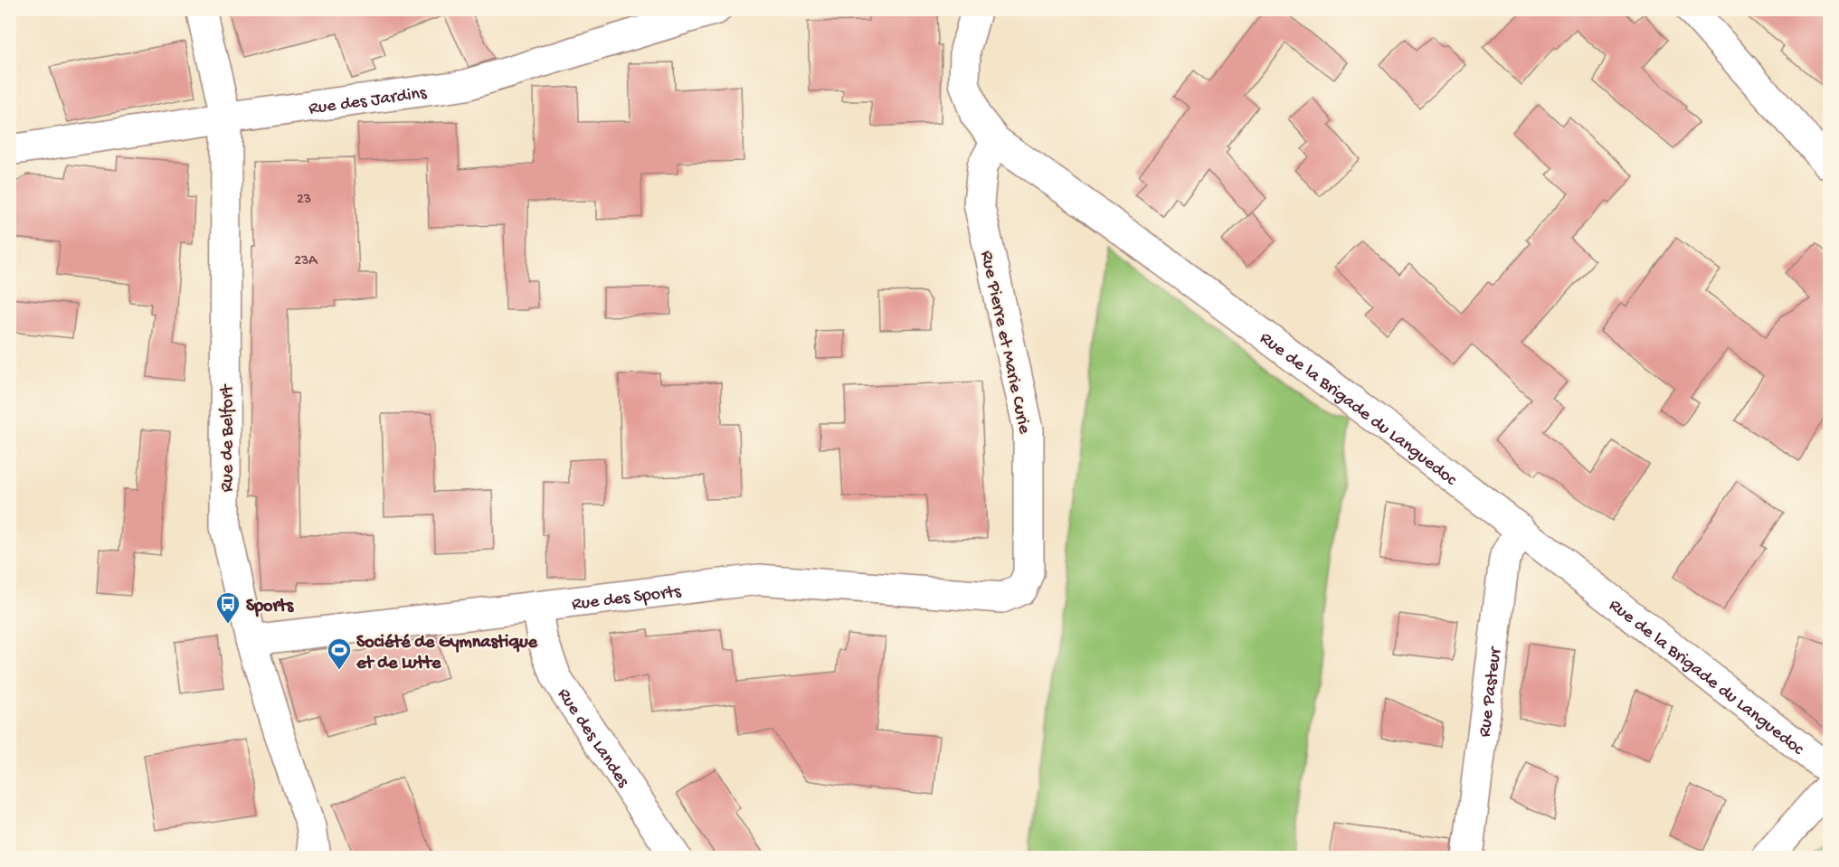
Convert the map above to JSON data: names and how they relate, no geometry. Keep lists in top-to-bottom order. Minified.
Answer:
{"streets":{"street":["Rue des Jardins","Rue Pierre et Marie Curie","Rue de la Brigade du Languedoc","Rue de Belfort","Rue des Sports","Rue Pasteur","Rue des Landes"]},"crossings":[["Rue des Jardins","Rue de Belfort"],["Rue Pierre et Marie Curie","Rue de la Brigade du Languedoc"],["Rue Pierre et Marie Curie","Rue des Sports"],["Rue de la Brigade du Languedoc","Rue Pasteur"],["Rue de Belfort","Rue des Sports"],["Rue des Sports","Rue des Landes"]],"places":{"bus stop":["Sports"],"sports":["Société de Gymnastique et de Lutte"]},"house_numbers":["23","23A"]}
